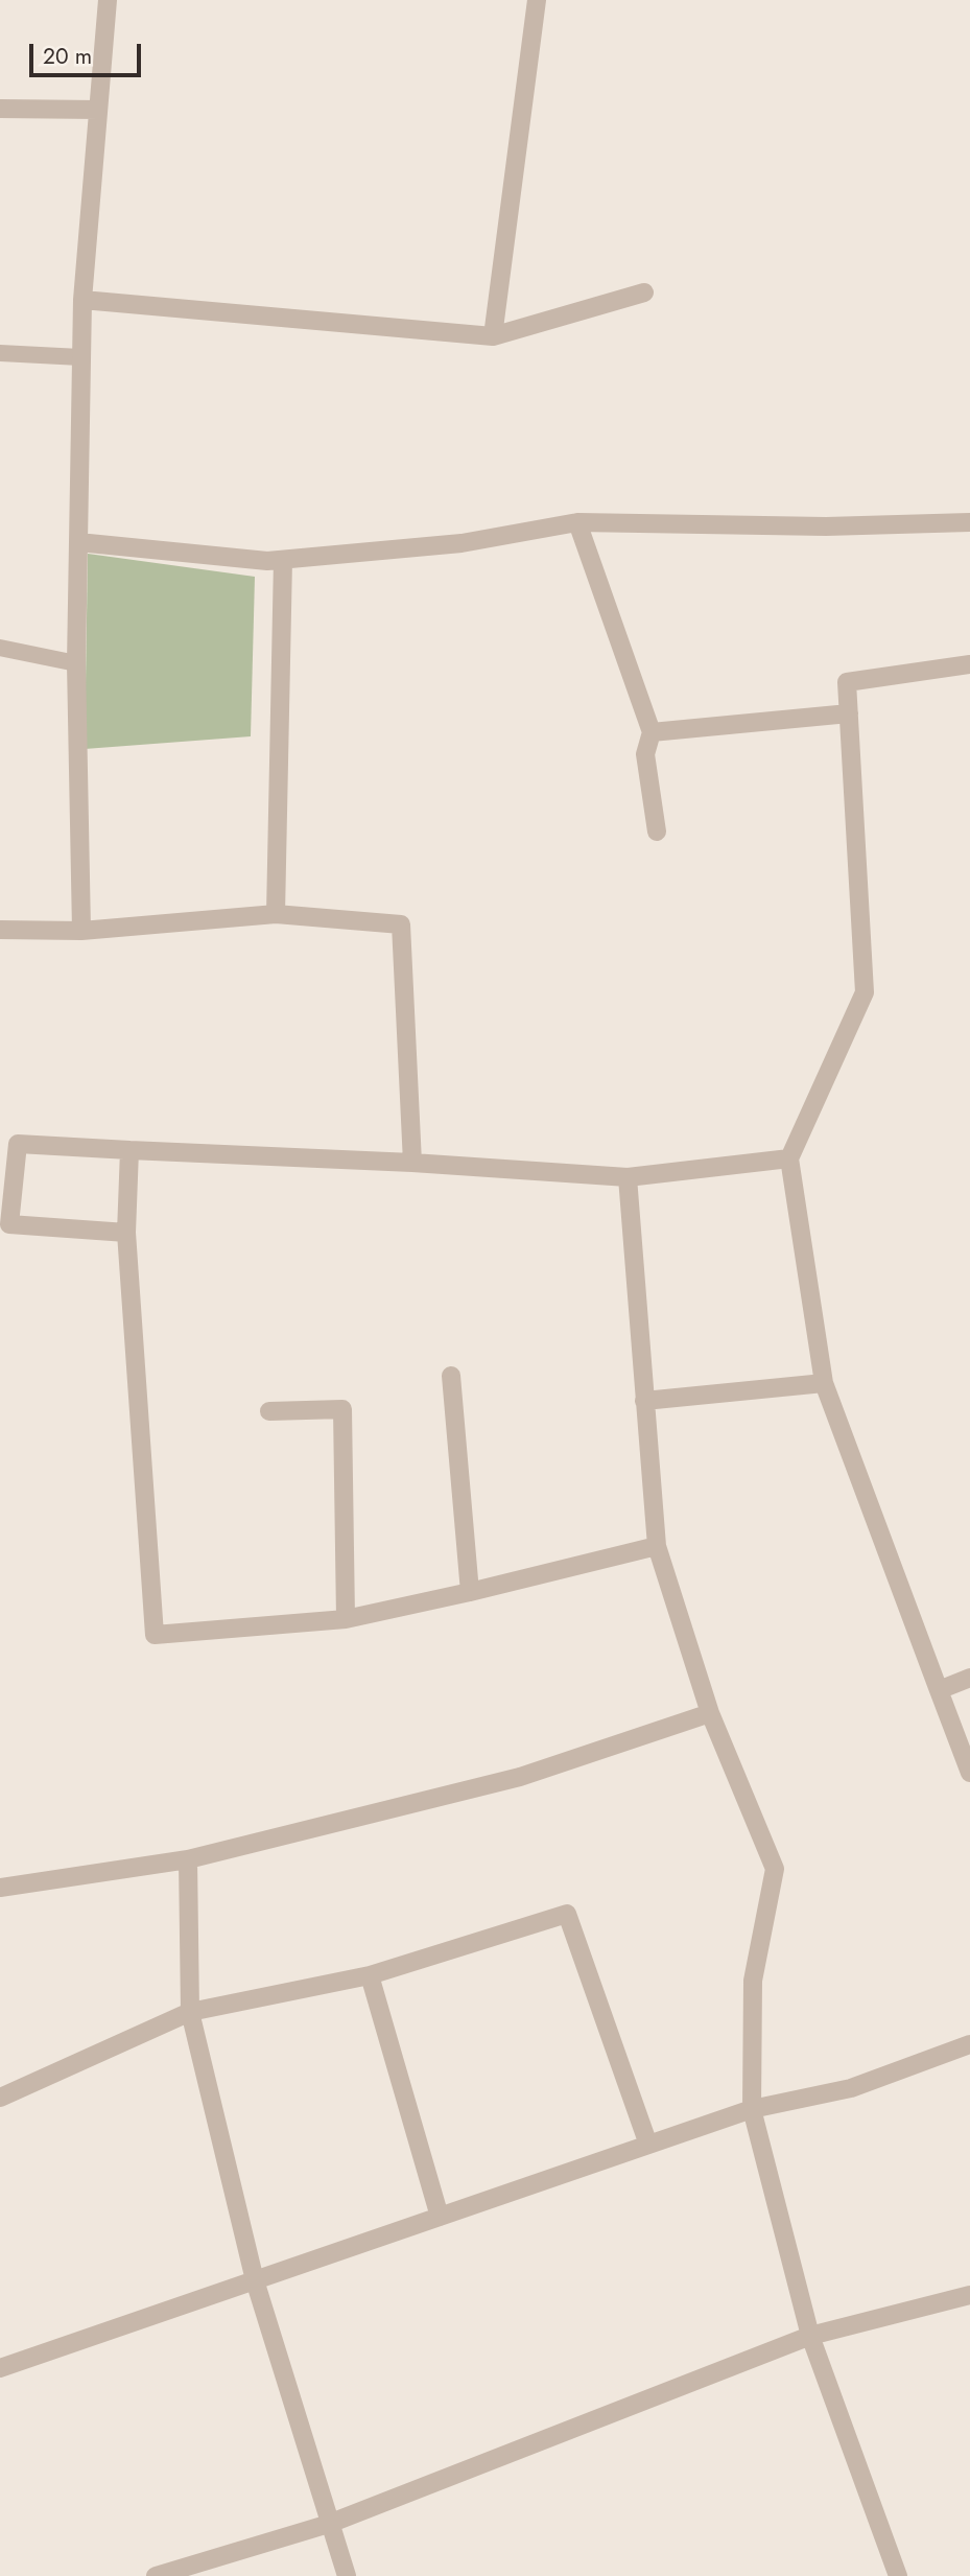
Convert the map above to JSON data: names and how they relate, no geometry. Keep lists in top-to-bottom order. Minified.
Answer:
{"scale_bar":"20 m"}
